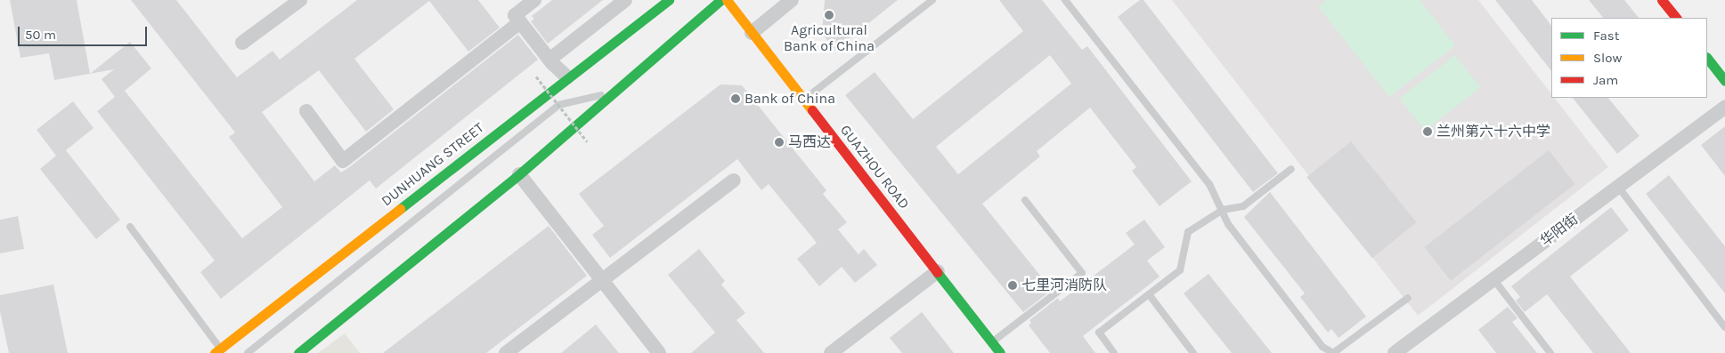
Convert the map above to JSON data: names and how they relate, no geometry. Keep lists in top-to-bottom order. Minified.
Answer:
{"streets":{"main road":["DUNHUANG STREET","GUAZHOU ROAD"],"street":["华阳街"]},"places":["Agricultural Bank of China","Bank of China","兰州第六十六中学","马西达","七里河消防队"],"legend":["Fast","Slow","Jam"],"scale_bar":"50 m"}
